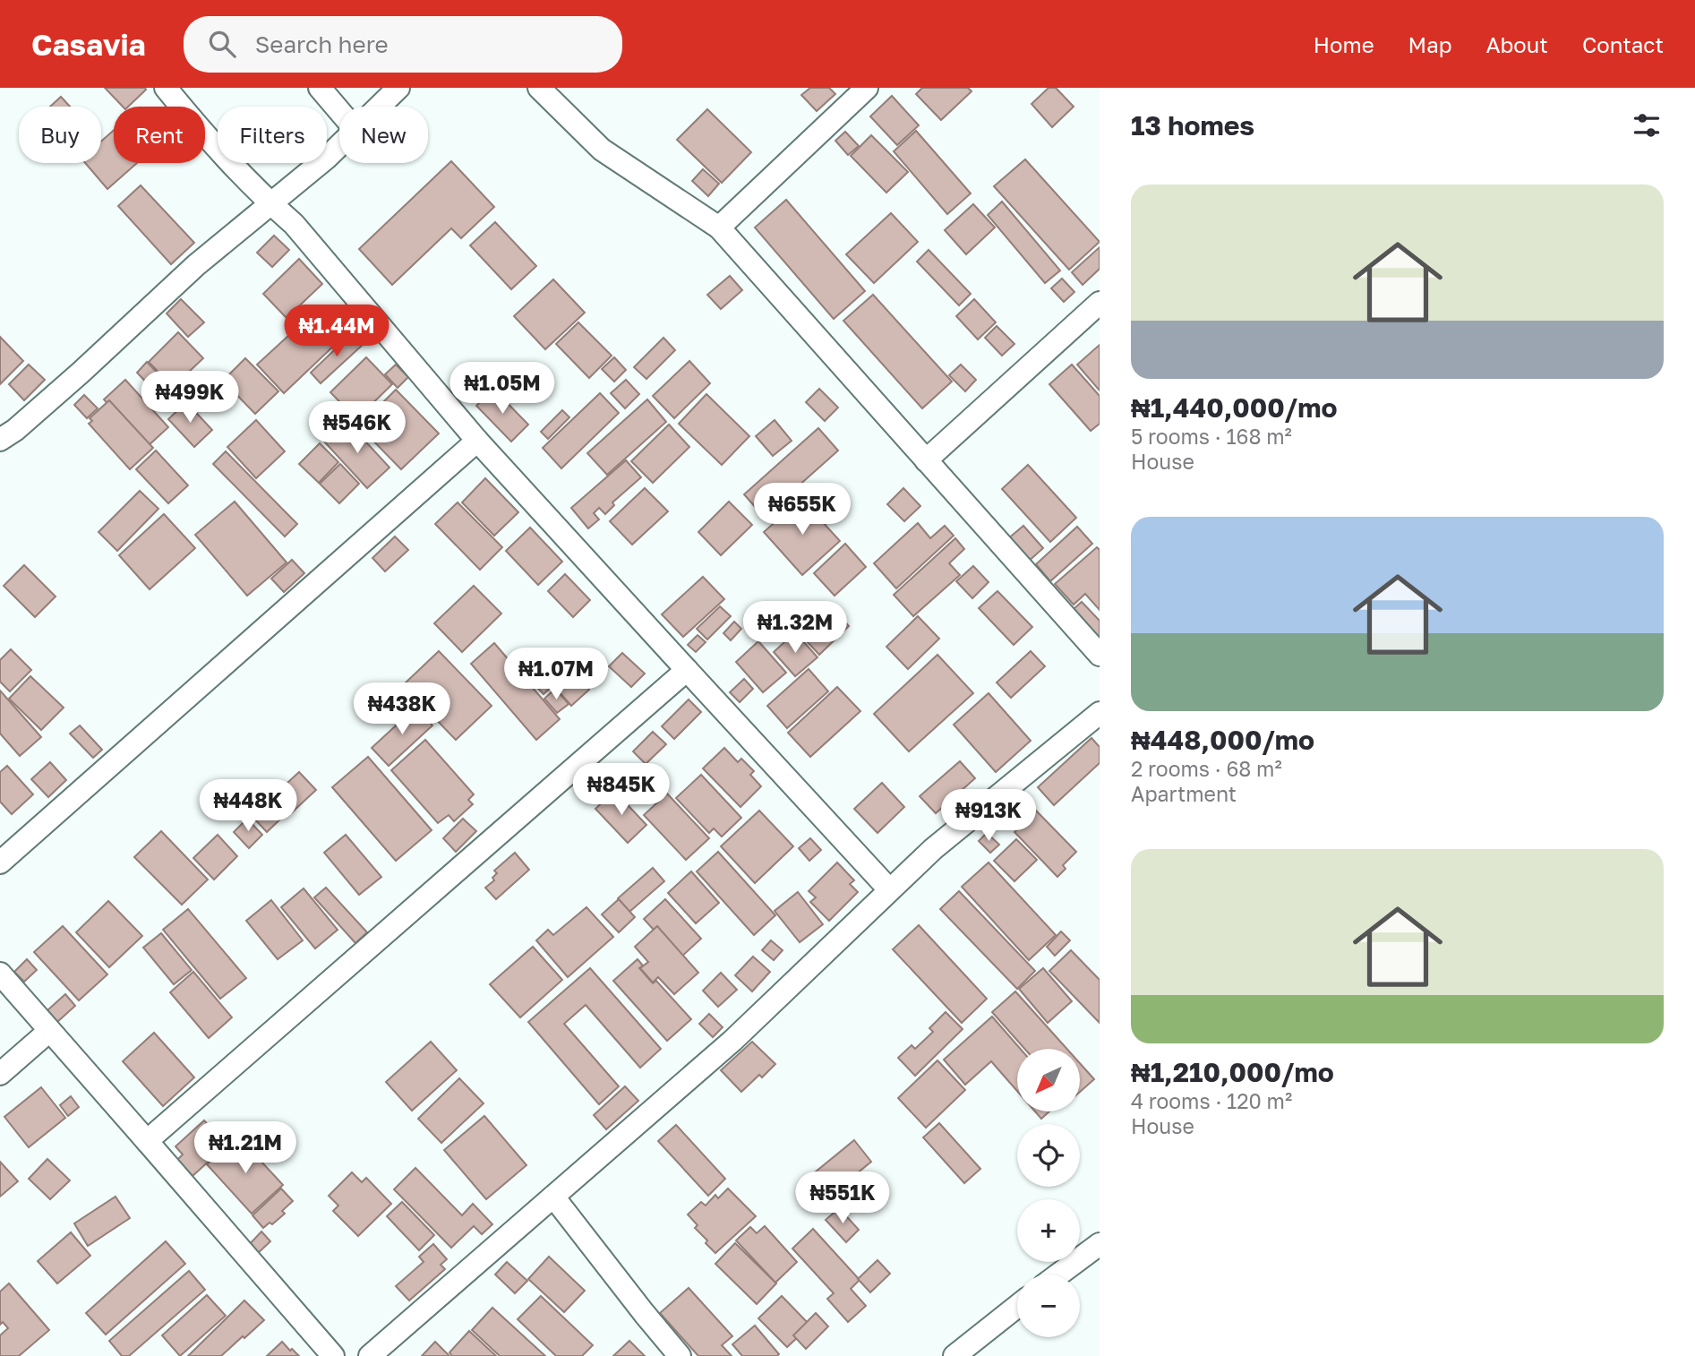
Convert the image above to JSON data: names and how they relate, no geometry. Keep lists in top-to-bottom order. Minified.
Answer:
{"north":"bottom left","page":{"header":"Casavia","search":"Search here","nav":["Home","Map","About","Contact"],"heading":"13 homes","chip":["Buy","Rent","Filters","New"],"list":[{"name":"₦1,440,000/mo","note":"5 rooms · 168 m² · House"},{"name":"₦448,000/mo","note":"2 rooms · 68 m² · Apartment"},{"name":"₦1,210,000/mo","note":"4 rooms · 120 m² · House"}],"price":["₦1.44M","₦1.05M","₦499K","₦546K","₦655K","₦1.32M","₦1.07M","₦438K","₦845K","₦448K","₦913K","₦1.21M","₦551K"],"map_buttons":["+","−"]}}
